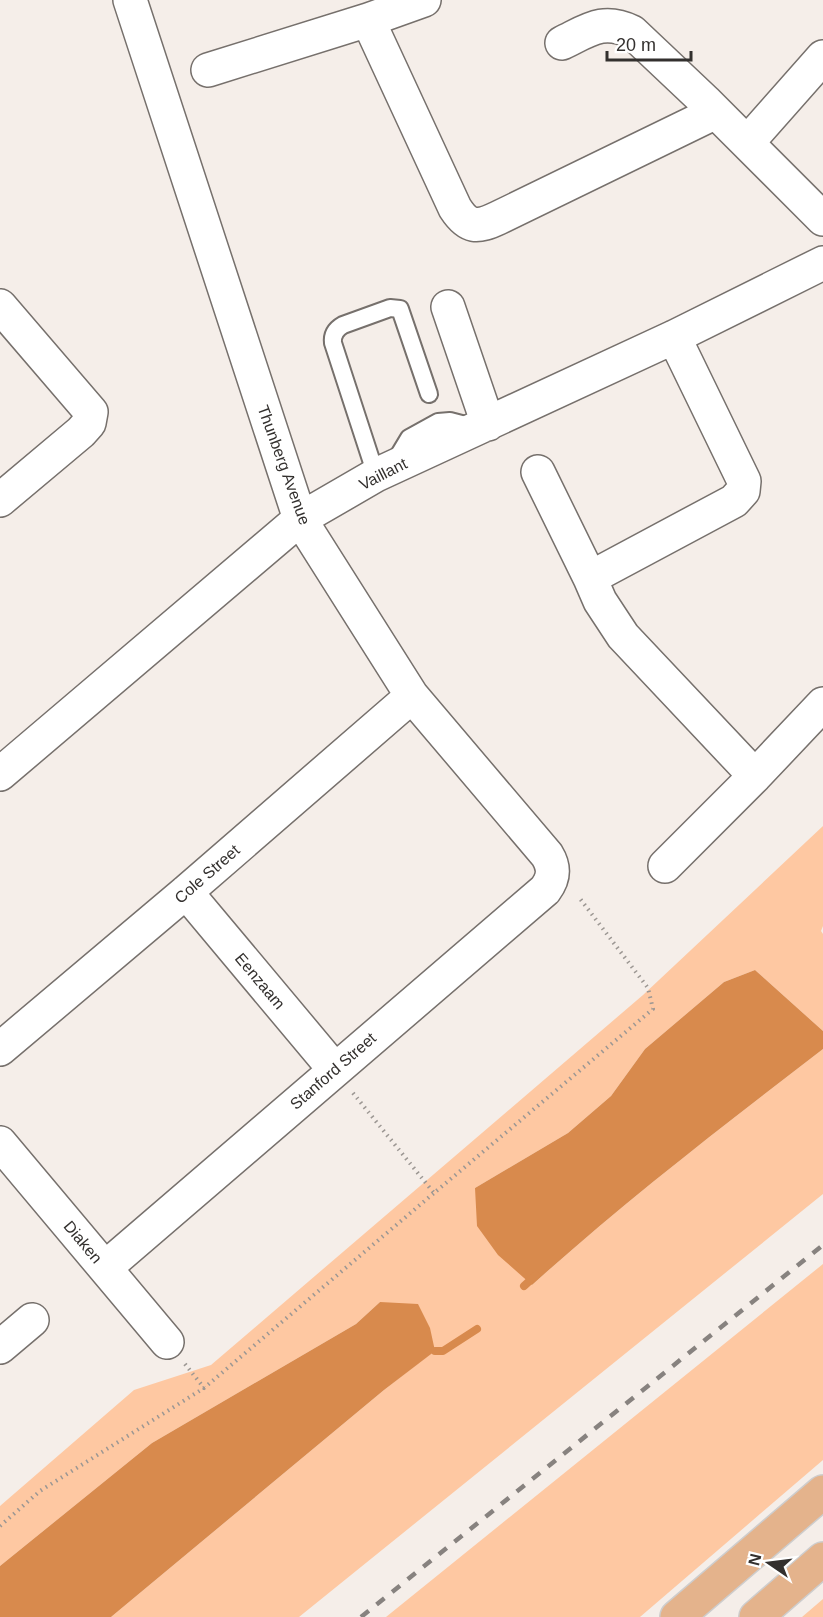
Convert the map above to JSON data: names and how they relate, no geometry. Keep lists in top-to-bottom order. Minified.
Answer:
{"streets":{"street":["Thunberg Avenue","Vaillant","Cole Street","Eenzaam","Stanford Street","Diaken"]},"crossings":[["Thunberg Avenue","Vaillant"],["Thunberg Avenue","Cole Street"],["Thunberg Avenue","Stanford Street"],["Cole Street","Eenzaam"],["Eenzaam","Stanford Street"],["Stanford Street","Diaken"]],"scale_bar":"20 m","north":"left"}
